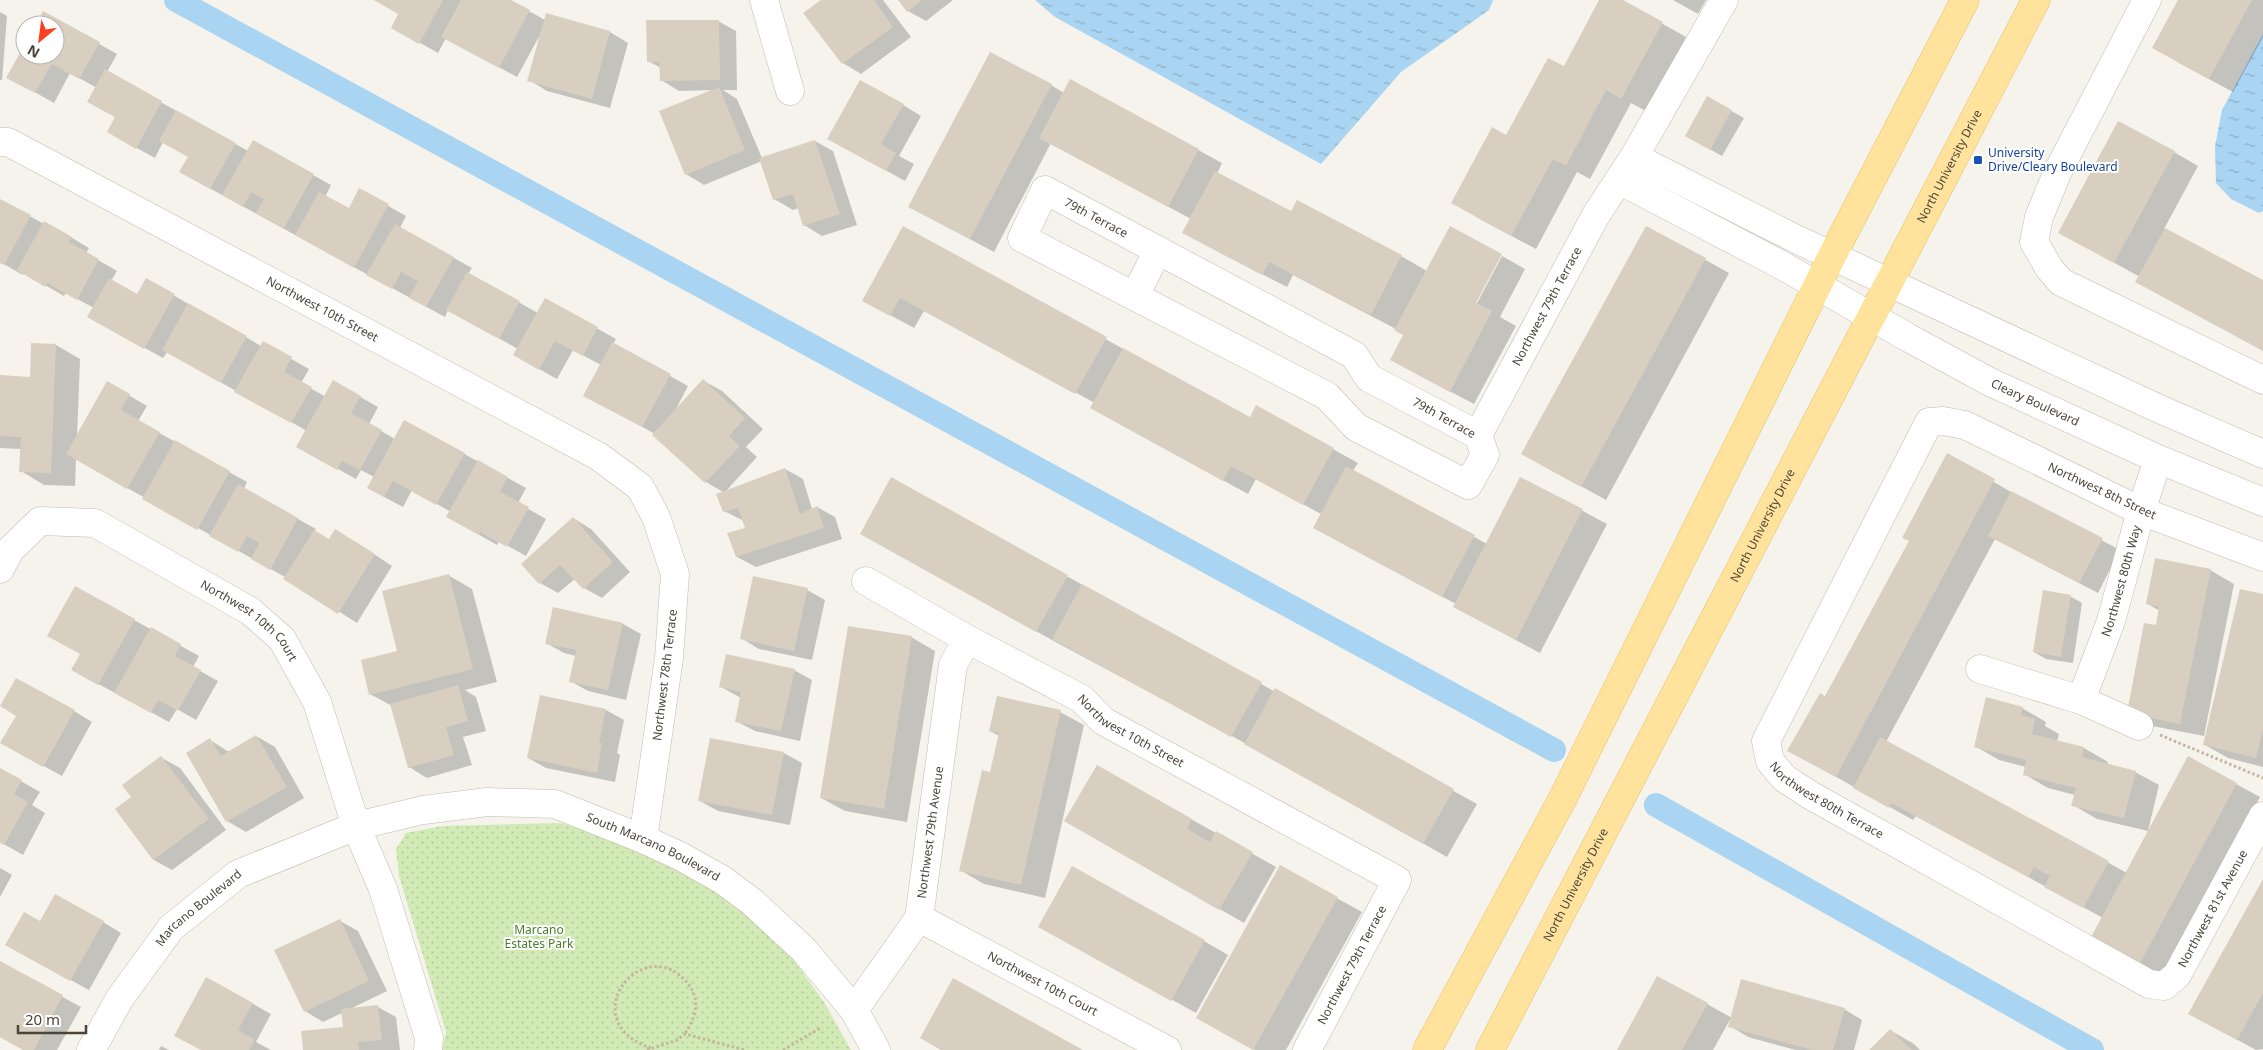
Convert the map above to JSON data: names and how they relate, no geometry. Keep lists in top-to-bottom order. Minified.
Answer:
{"streets":{"main road":["North University Drive"],"street":["79th Terrace","Northwest 79th Terrace","Northwest 10th Street","Cleary Boulevard","Northwest 8th Street","Northwest 80th Way","Northwest 10th Court","Northwest 78th Terrace","Northwest 80th Terrace","Northwest 79th Avenue","South Marcano Boulevard","Northwest 81st Avenue","Marcano Boulevard"]},"crossings":[["North University Drive","Cleary Boulevard"],["79th Terrace","Northwest 79th Terrace"],["Northwest 79th Terrace","Northwest 10th Street"],["Northwest 10th Street","Northwest 78th Terrace"],["Northwest 10th Street","Northwest 79th Avenue"],["Cleary Boulevard","Northwest 80th Way"],["Northwest 8th Street","Northwest 80th Way"],["Northwest 8th Street","Northwest 80th Terrace"],["Northwest 10th Court","Northwest 79th Avenue"],["Northwest 10th Court","South Marcano Boulevard"],["Northwest 10th Court","Marcano Boulevard"],["Northwest 78th Terrace","South Marcano Boulevard"],["Northwest 80th Terrace","Northwest 81st Avenue"],["Northwest 79th Avenue","South Marcano Boulevard"],["South Marcano Boulevard","Marcano Boulevard"]],"parks":["Marcano Estates Park"],"places":{"transit":["University Drive/Cleary Boulevard"]},"scale_bar":"20 m","north":"bottom left"}
